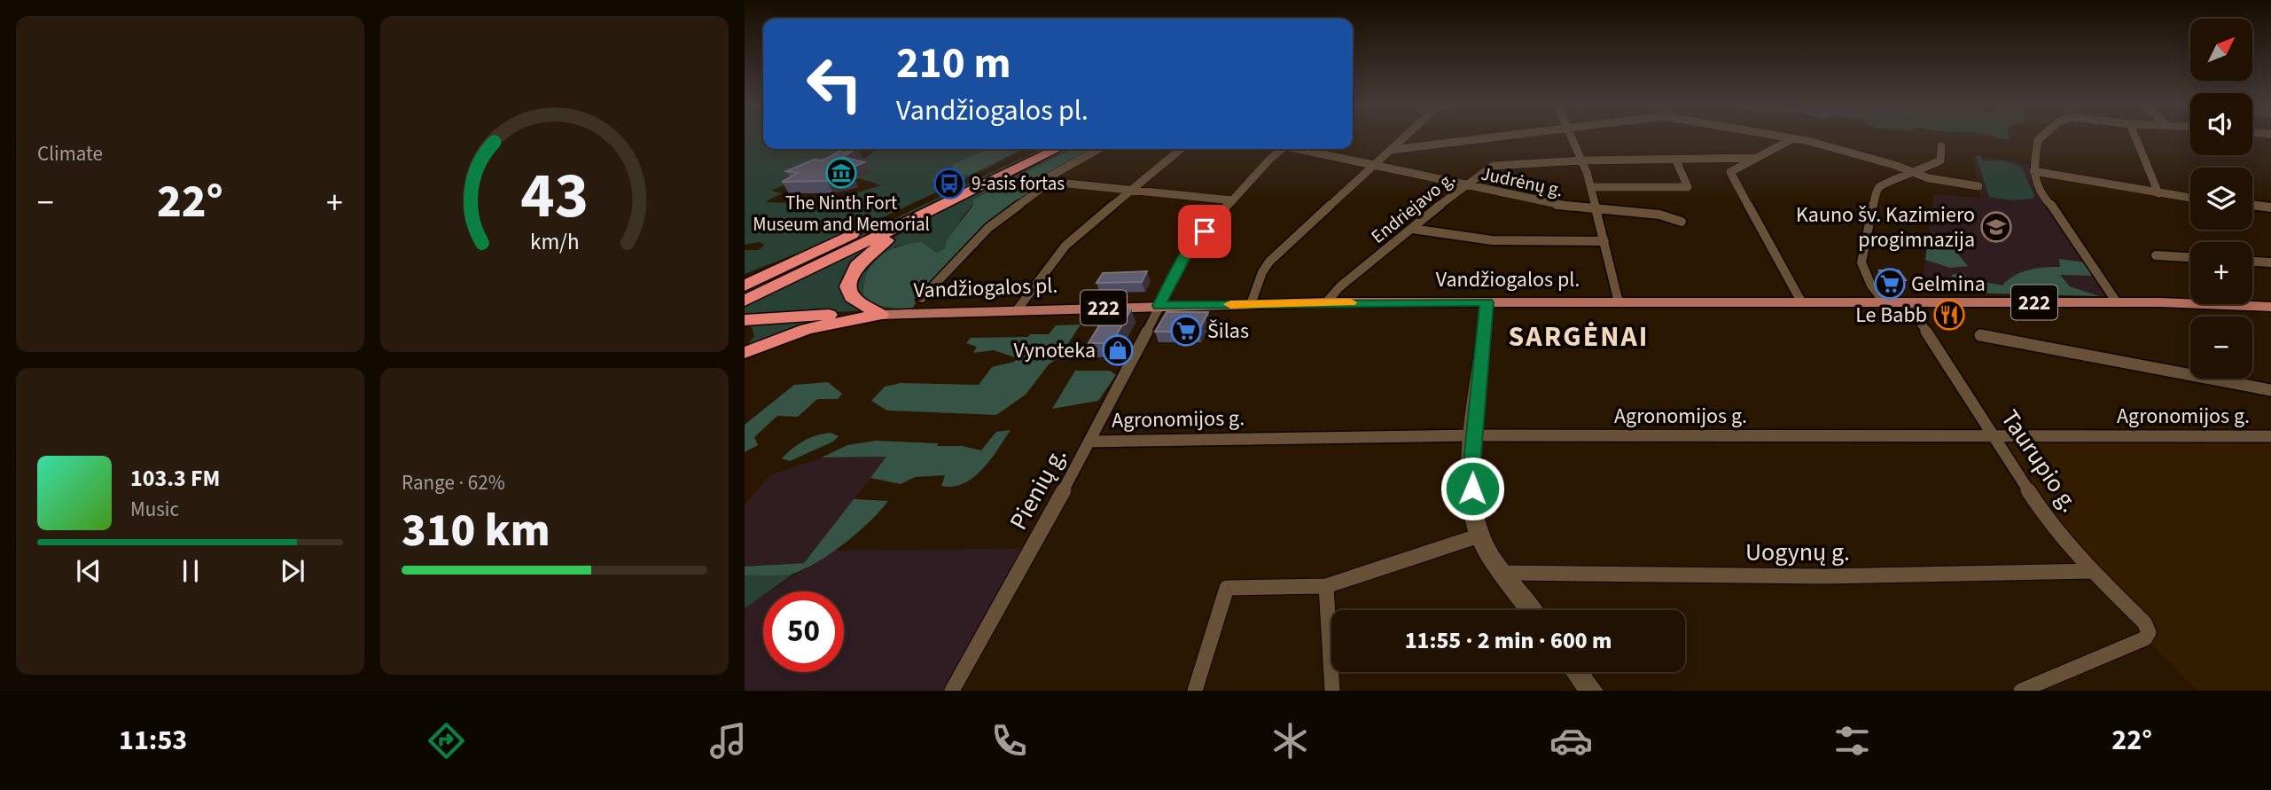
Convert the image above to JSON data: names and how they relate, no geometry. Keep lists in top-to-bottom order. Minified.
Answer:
{"streets":{"highway":["Vandžiogalos pl.","222"],"street":["Judrėnų g.","Endriejavo g.","Agronomijos g.","Taurupio g.","Pienių g.","Uogynų g."]},"crossings":[["Judrėnų g.","Endriejavo g."],["Endriejavo g.","Vandžiogalos pl."],["Vandžiogalos pl.","222"],["Vandžiogalos pl.","Taurupio g."],["Vandžiogalos pl.","Pienių g."],["Agronomijos g.","Taurupio g."],["Agronomijos g.","Pienių g."],["Taurupio g.","Uogynų g."]],"districts":["SARGĖNAI"],"places":{"museum":["The Ninth Fort Museum and Memorial"],"bus stop":["9-asis fortas"],"school or university":["Kauno šv. Kazimiero progimnazija"],"supermarket":["Gelmina","Šilas"],"restaurant":["Le Babb"],"shop":["Vynoteka"]},"north":"top right","page":{"tile":["Climate",["Range · 62%","310 km"]],"map_buttons":["+","−"],"turn":["210 m","Vandžiogalos pl."],"heat":["−","22°","+"],"song":["103.3 FM","Music"],"limit":"50","trip":"11:55 · 2 min · 600 m","tabs":["11:53","22°"],"gauge":["43","km/h"]}}
